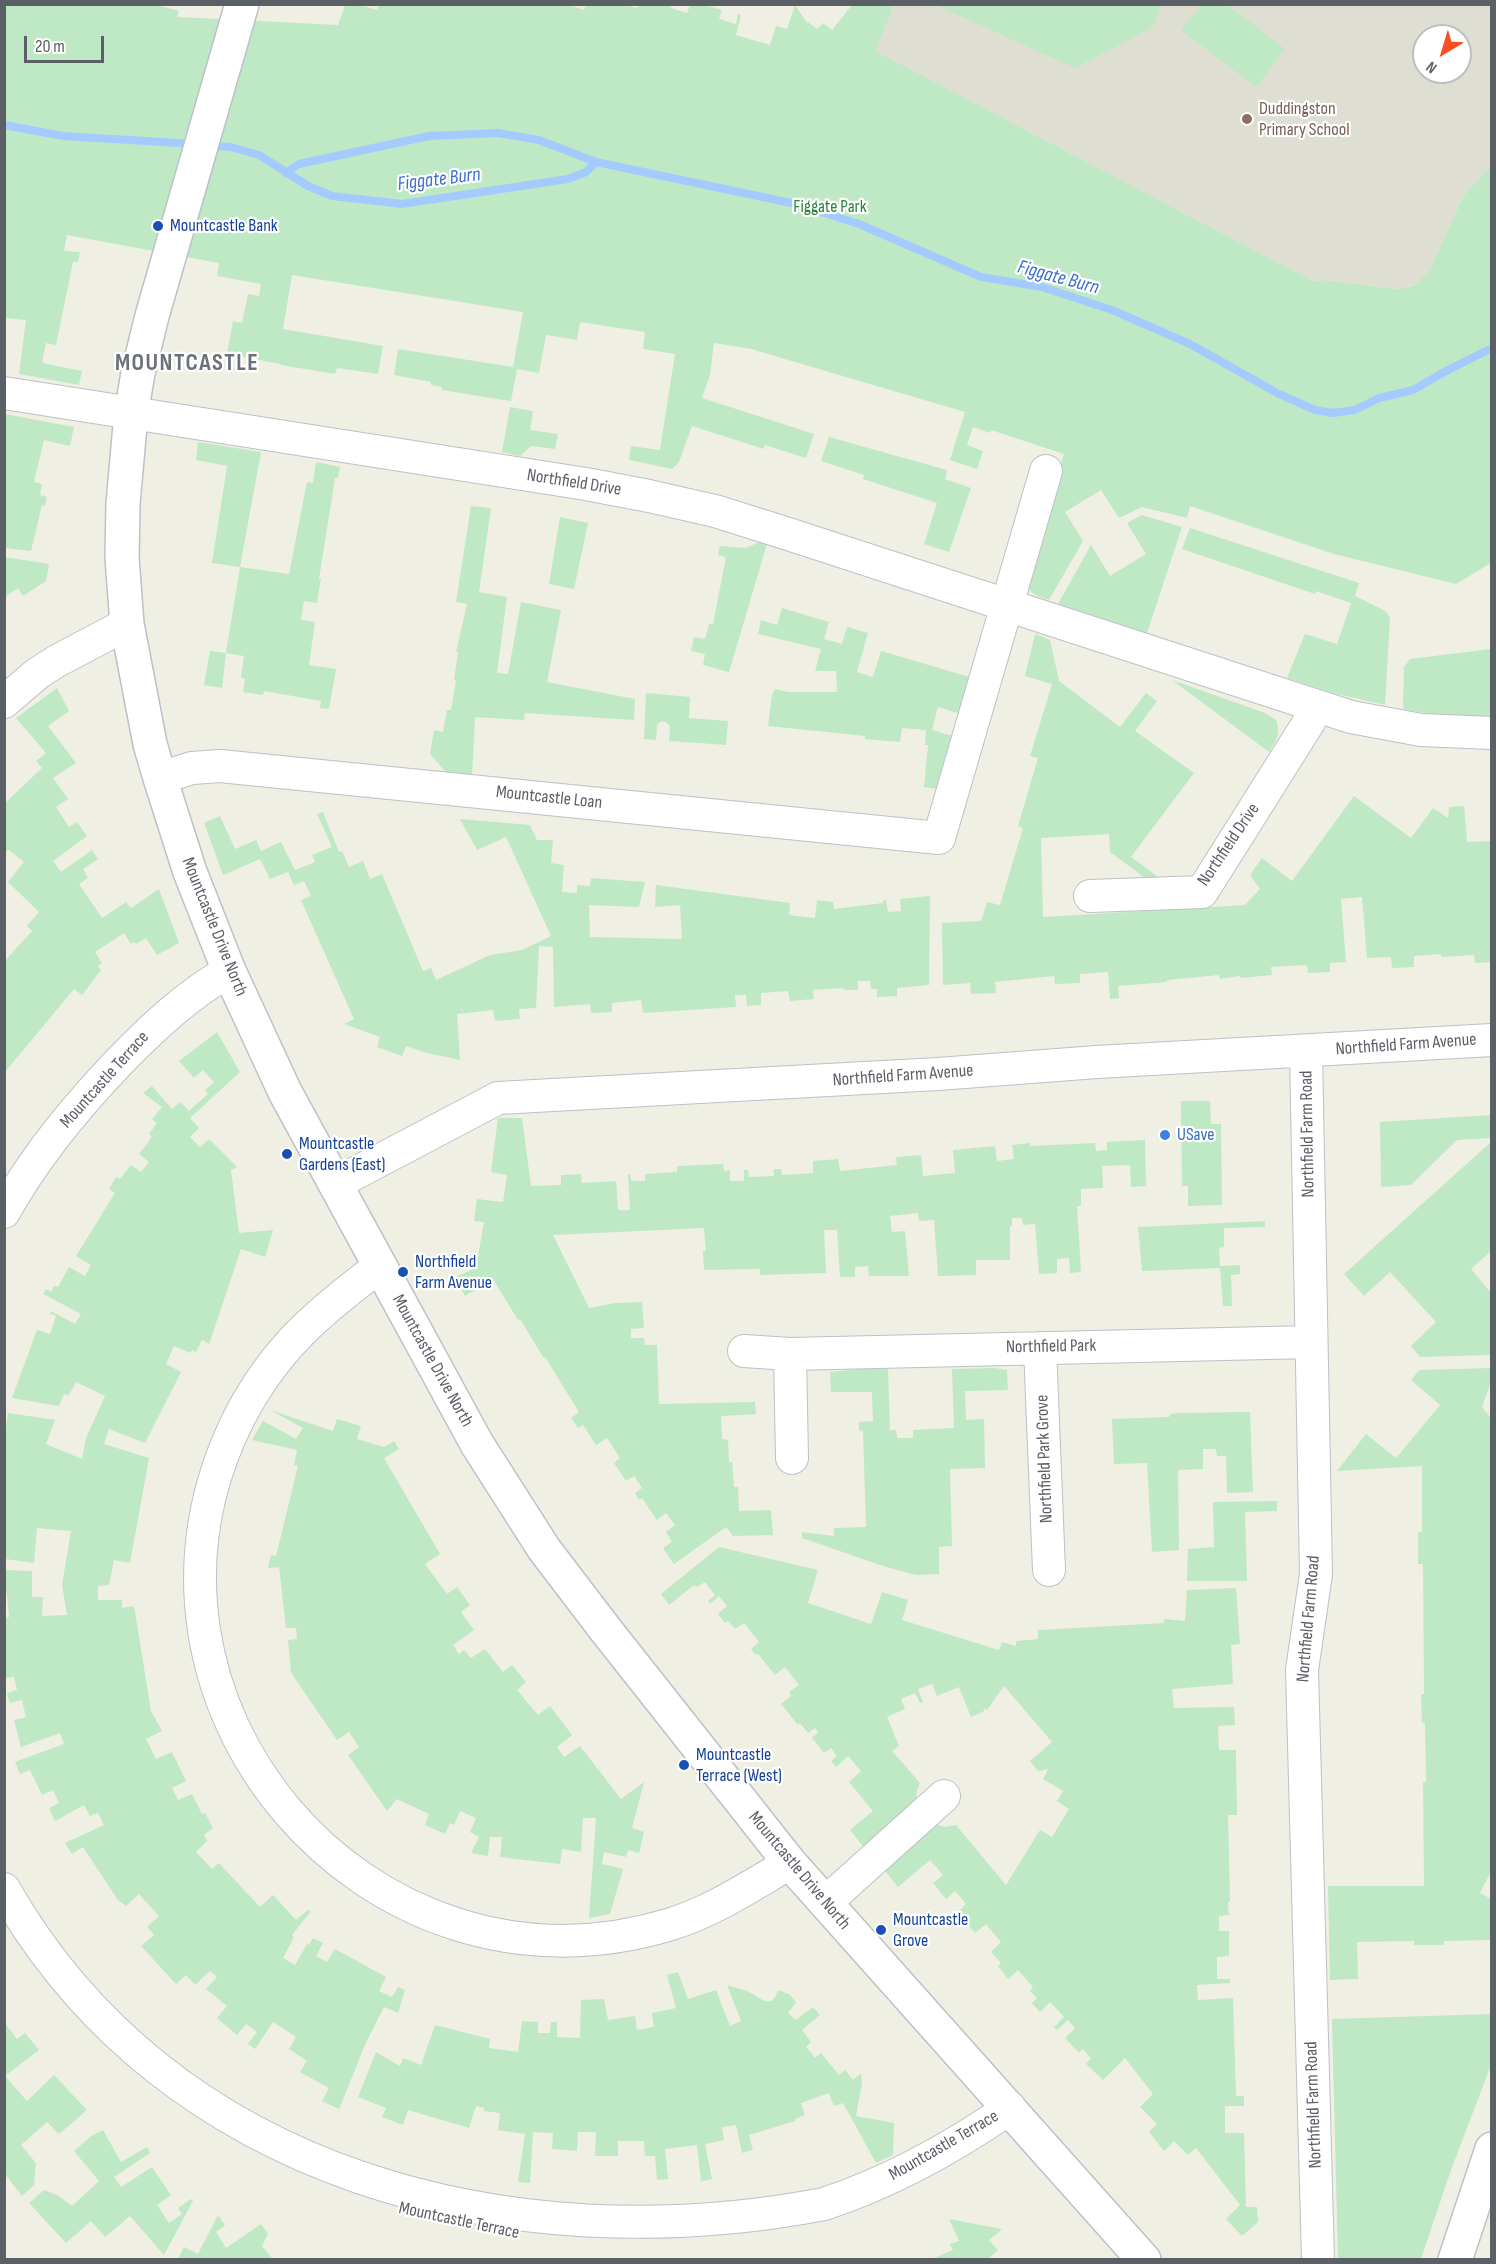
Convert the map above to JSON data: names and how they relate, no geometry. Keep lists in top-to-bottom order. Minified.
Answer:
{"streets":{"street":["Northfield Drive","Mountcastle Loan","Mountcastle Drive North","Northfield Farm Avenue","Mountcastle Terrace","Northfield Farm Road","Northfield Park","Northfield Park Grove"]},"crossings":[["Northfield Drive","Mountcastle Loan"],["Northfield Drive","Mountcastle Drive North"],["Mountcastle Loan","Mountcastle Drive North"],["Mountcastle Drive North","Northfield Farm Avenue"],["Mountcastle Drive North","Mountcastle Terrace"],["Northfield Farm Avenue","Northfield Farm Road"],["Northfield Farm Road","Northfield Park"],["Northfield Park","Northfield Park Grove"]],"districts":["MOUNTCASTLE"],"water":["Figgate Burn"],"parks":["Figgate Park"],"places":["Duddingston Primary School","Mountcastle Bank","USave","Mountcastle Gardens (East)","Northfield Farm Avenue","Mountcastle Terrace (West)","Mountcastle Grove"],"scale_bar":"20 m","north":"bottom left"}
